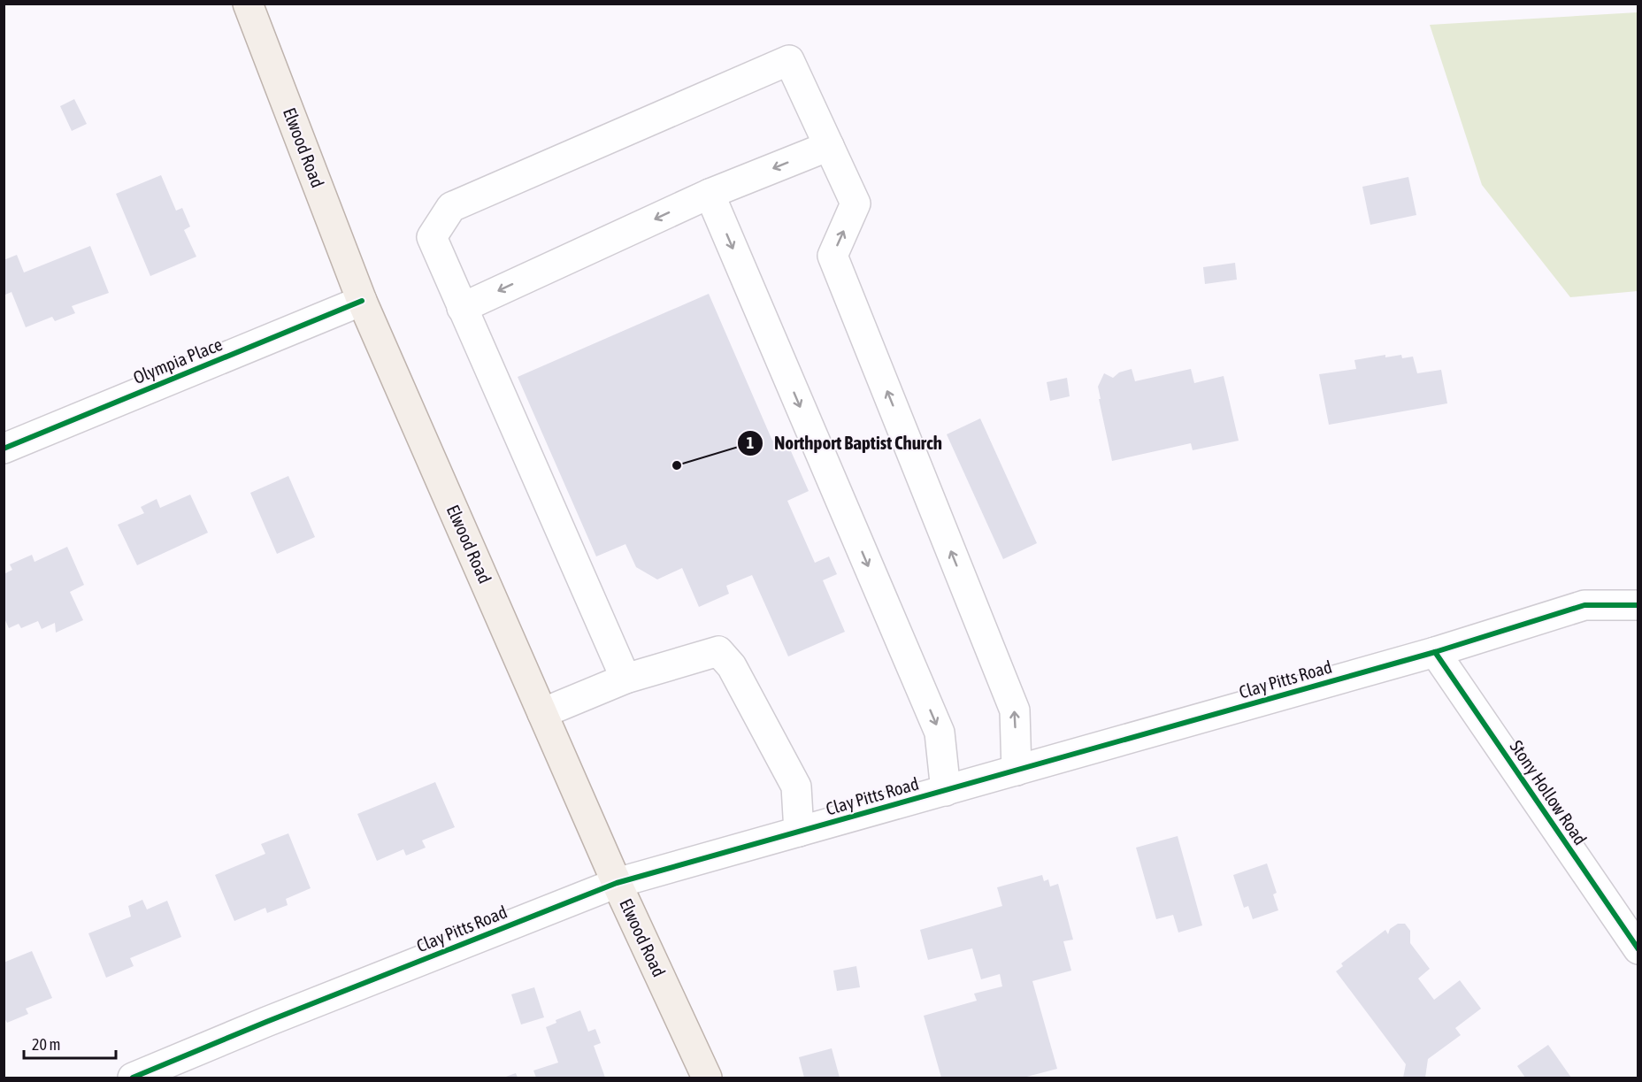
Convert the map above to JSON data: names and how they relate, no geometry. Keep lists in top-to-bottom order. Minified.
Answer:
{"streets":{"main road":["Elwood Road"],"street":["Olympia Place","Clay Pitts Road","Stony Hollow Road"]},"crossings":[["Elwood Road","Olympia Place"],["Elwood Road","Clay Pitts Road"],["Clay Pitts Road","Stony Hollow Road"]],"places":["Northport Baptist Church"],"scale_bar":"20 m"}
